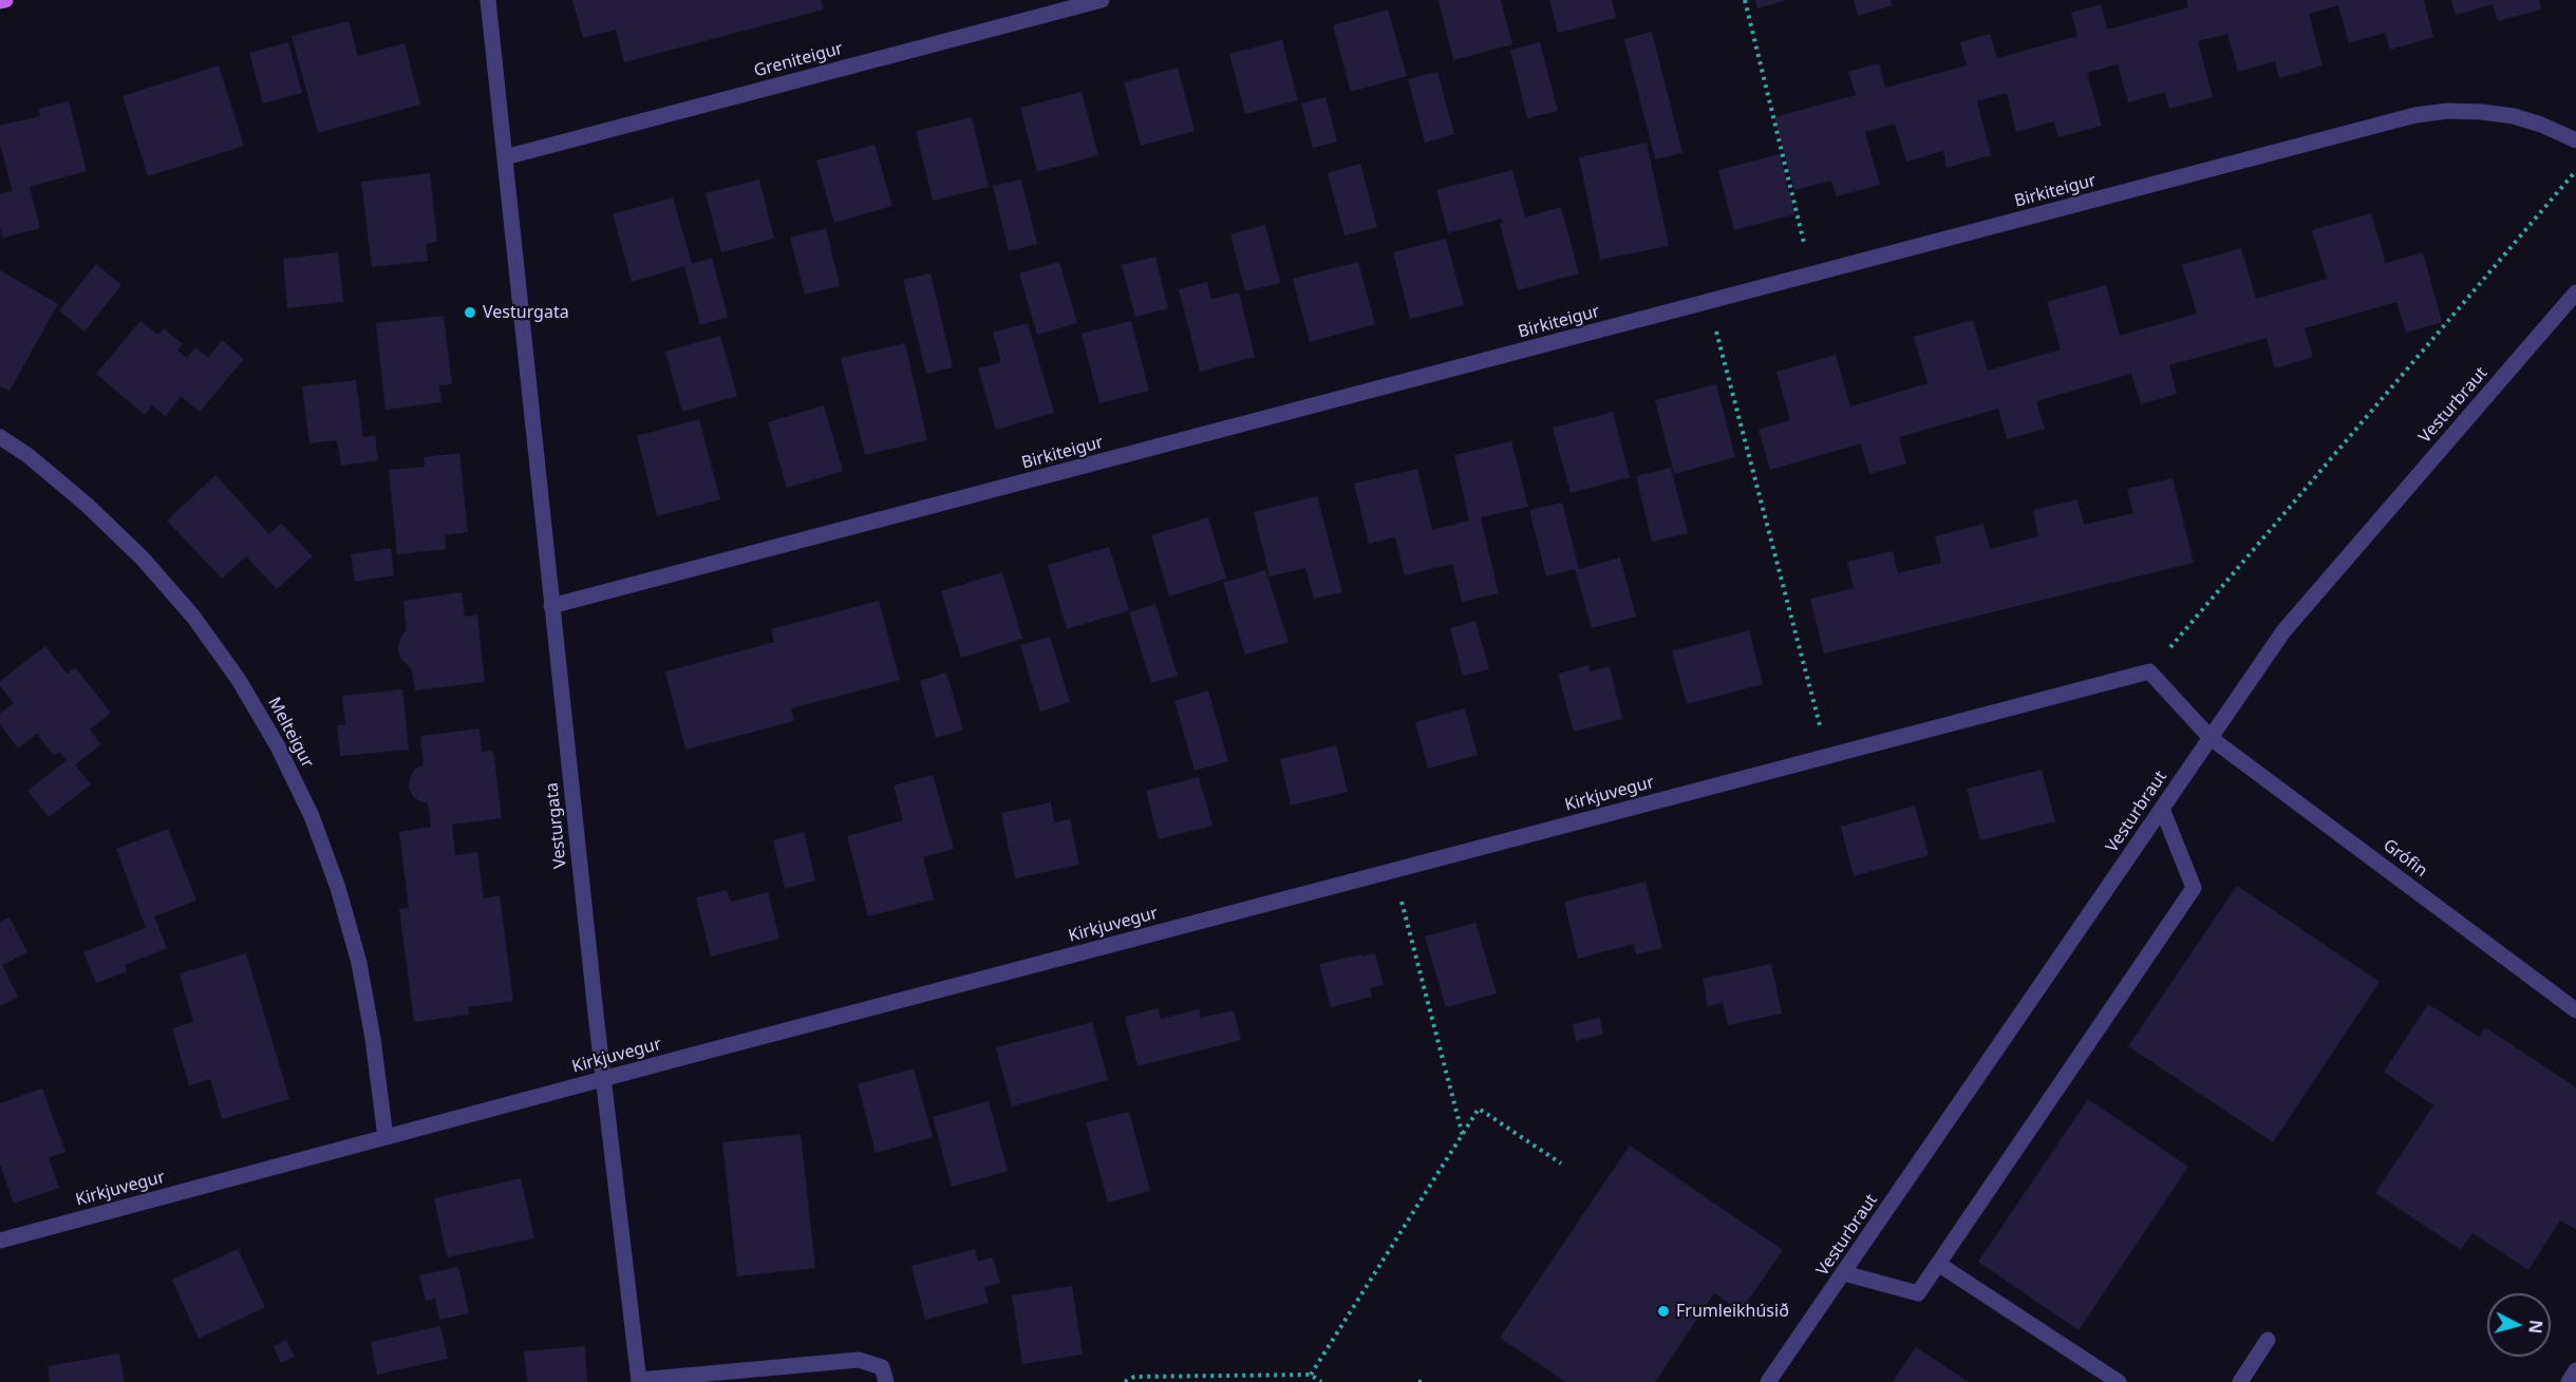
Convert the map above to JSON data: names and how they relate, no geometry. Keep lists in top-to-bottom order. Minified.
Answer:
{"streets":{"street":["Greniteigur","Birkiteigur","Vesturbraut","Melteigur","Kirkjuvegur","Vesturgata","Grófin"]},"crossings":[["Greniteigur","Vesturgata"],["Birkiteigur","Vesturgata"],["Vesturbraut","Grófin"],["Melteigur","Kirkjuvegur"],["Kirkjuvegur","Vesturgata"]],"places":["Vesturgata","Frumleikhúsið"],"north":"right"}
